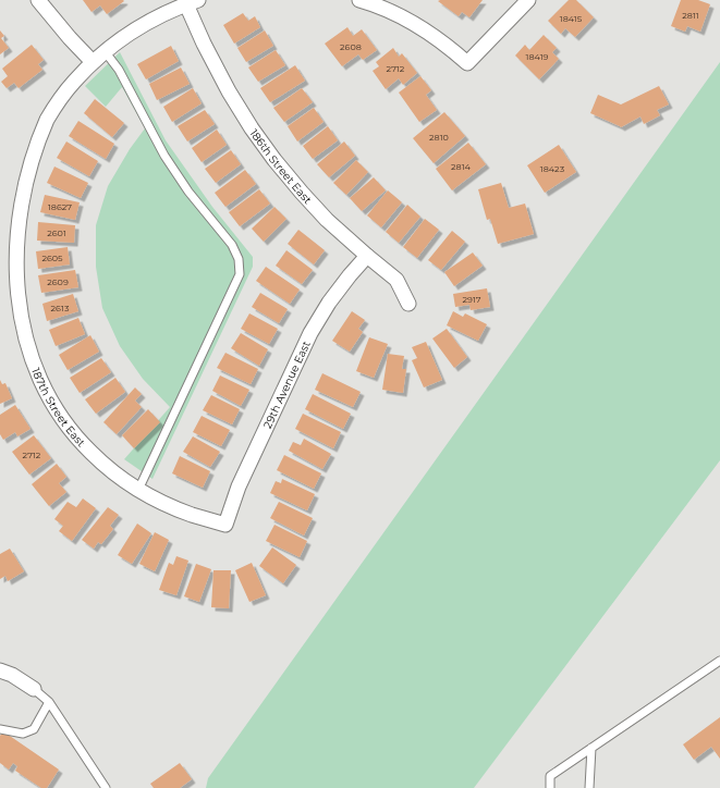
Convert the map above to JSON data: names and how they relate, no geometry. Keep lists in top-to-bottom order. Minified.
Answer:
{"streets":{"street":["186th Street East","29th Avenue East","187th Street East"]},"crossings":[["186th Street East","29th Avenue East"],["186th Street East","187th Street East"],["29th Avenue East","187th Street East"]],"house_numbers":["2811","18415","2608","18419","2712","2810","2814","18423","18627","2601","2605","2609","2917","2613","2712"]}
